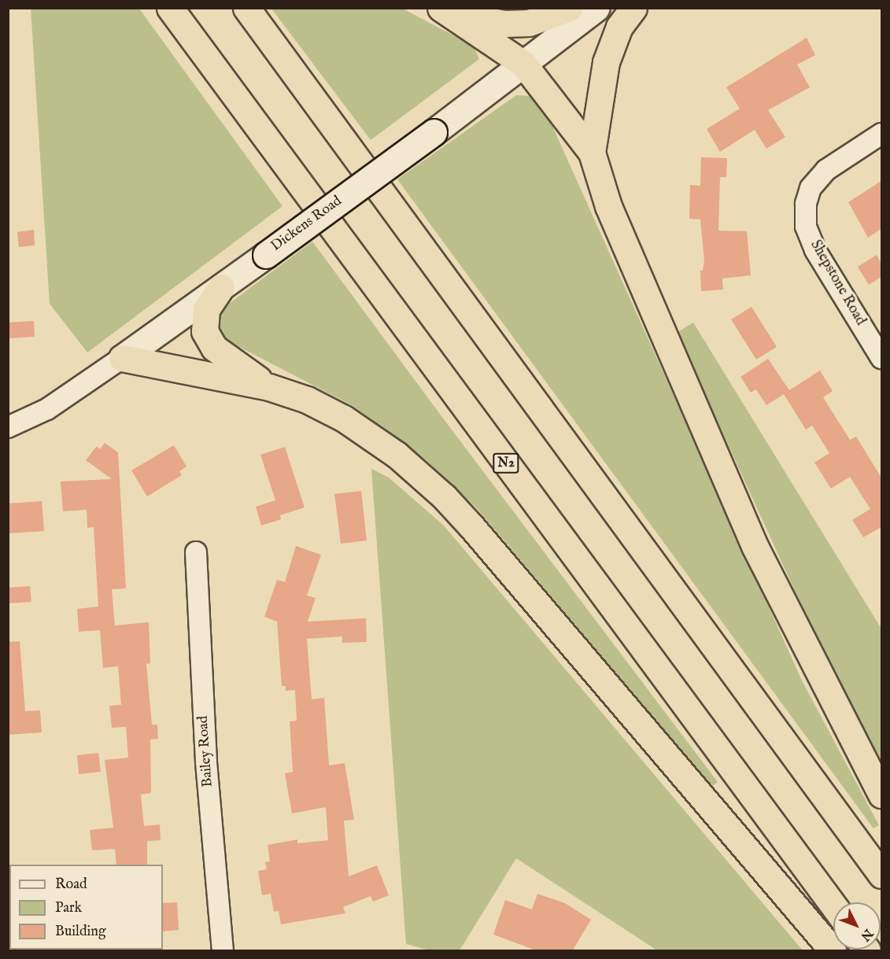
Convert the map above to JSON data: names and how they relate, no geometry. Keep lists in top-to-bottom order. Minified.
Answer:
{"streets":{"highway":["N2"],"street":["Dickens Road","Shepstone Road","Bailey Road"]},"legend":["Road","Park","Building"],"north":"bottom right"}
